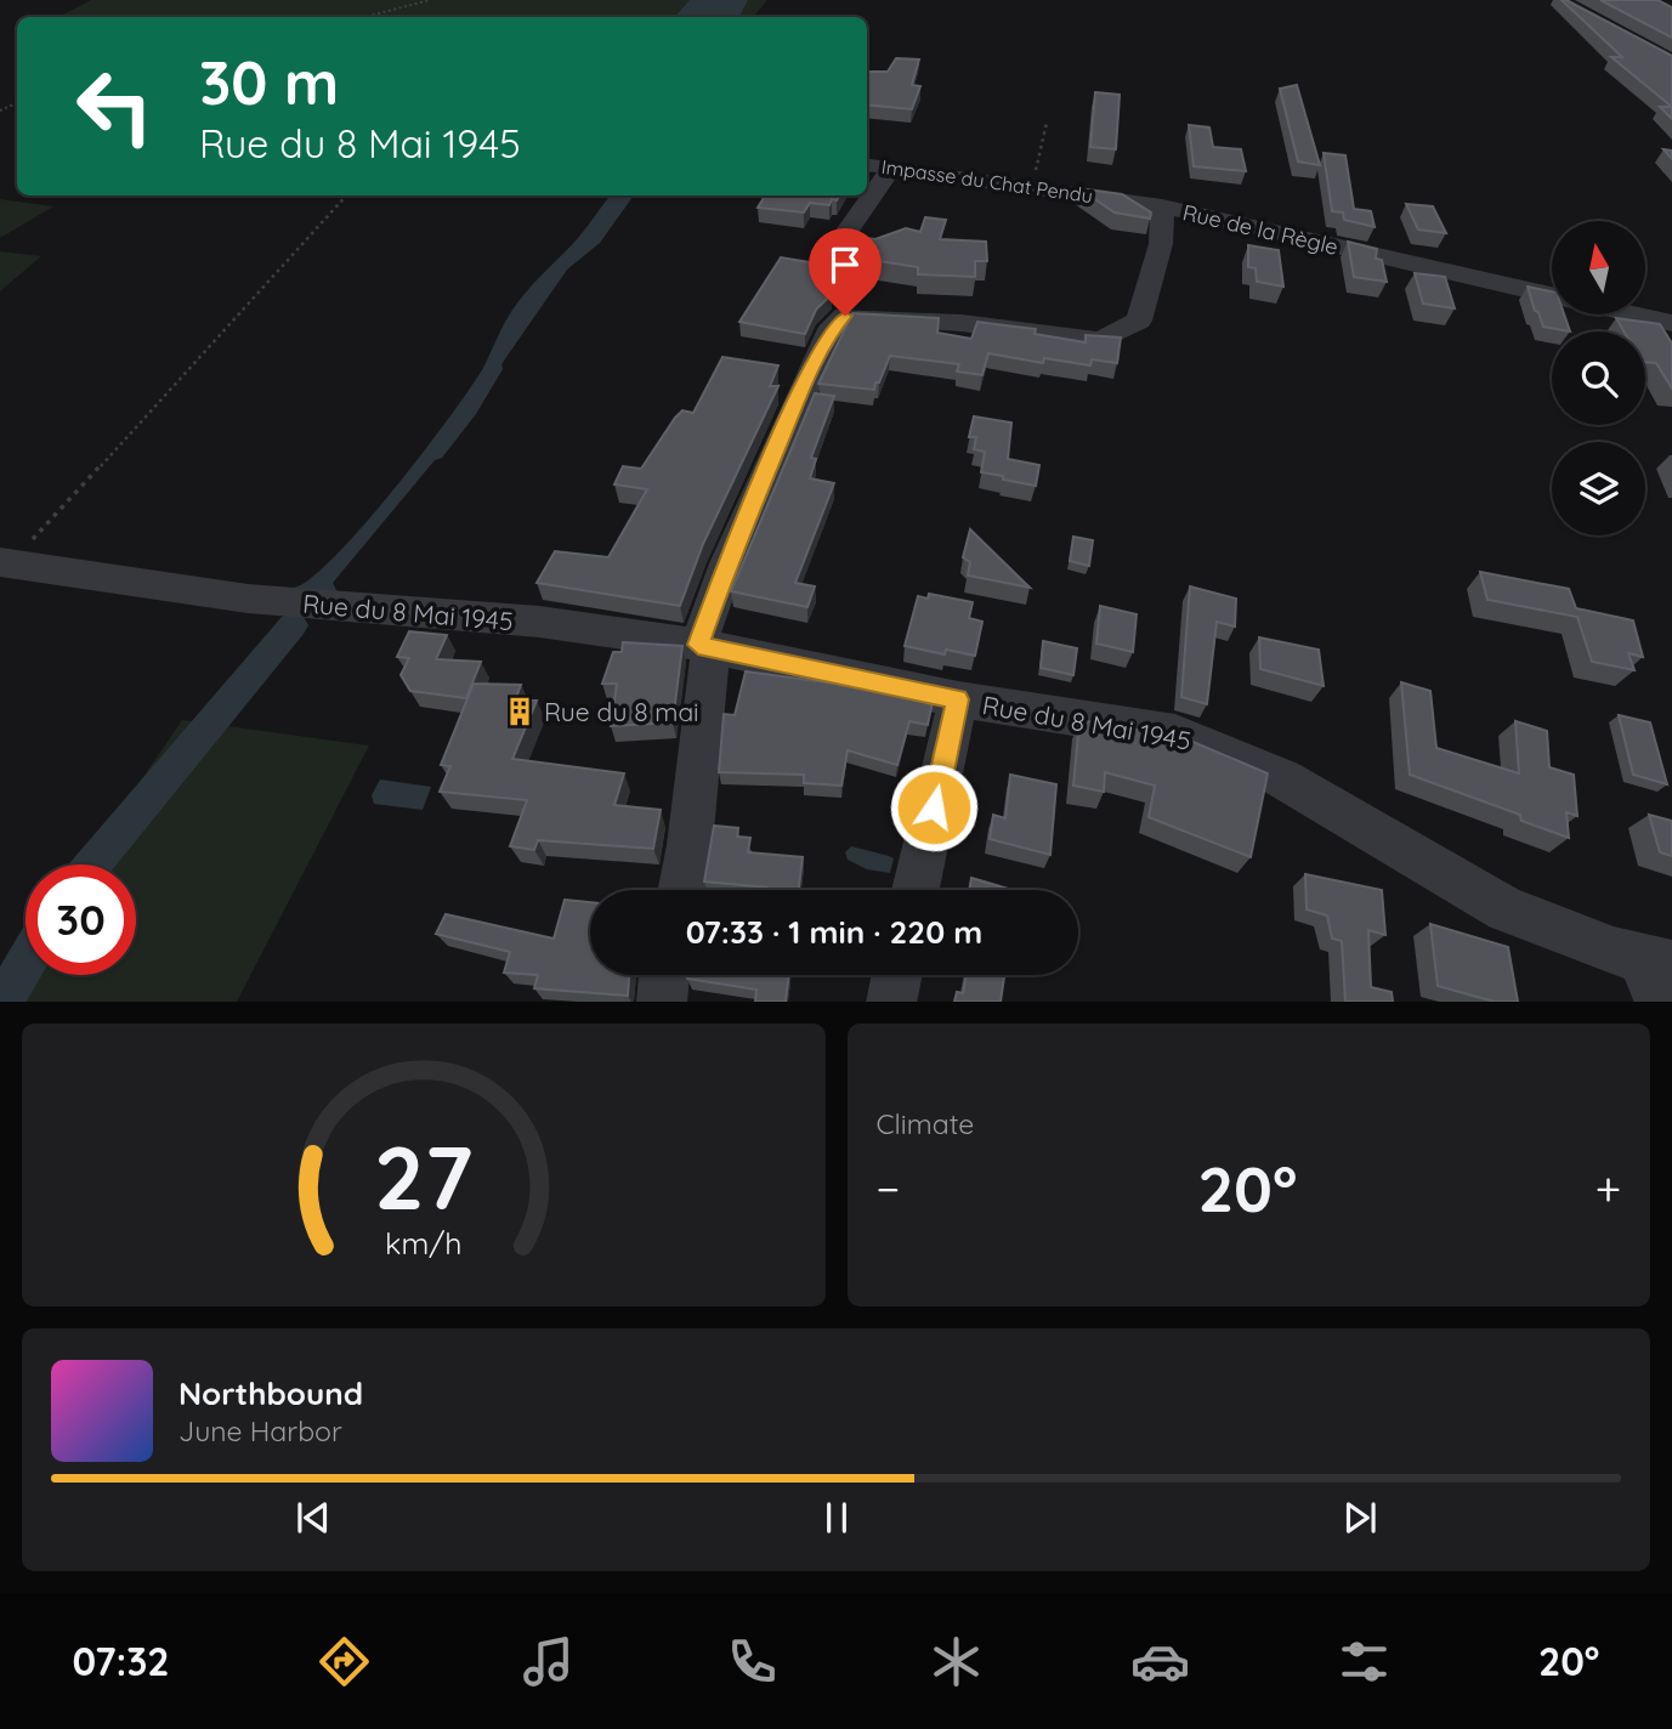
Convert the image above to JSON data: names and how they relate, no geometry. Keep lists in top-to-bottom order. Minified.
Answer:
{"streets":{"street":["Impasse du Chat Pendu","Rue de la Règle","Rue du 8 Mai 1945"]},"crossings":[["Impasse du Chat Pendu","Rue de la Règle"],["Rue de la Règle","Rue du 8 Mai 1945"]],"places":{"building":["Rue du 8 mai"]},"north":"top","page":{"turn":["30 m","Rue du 8 Mai 1945"],"limit":"30","trip":"07:33 · 1 min · 220 m","tile":"Climate","heat":["−","20°","+"],"song":["Northbound","June Harbor"],"tabs":["07:32","20°"],"gauge":["27","km/h"]}}
